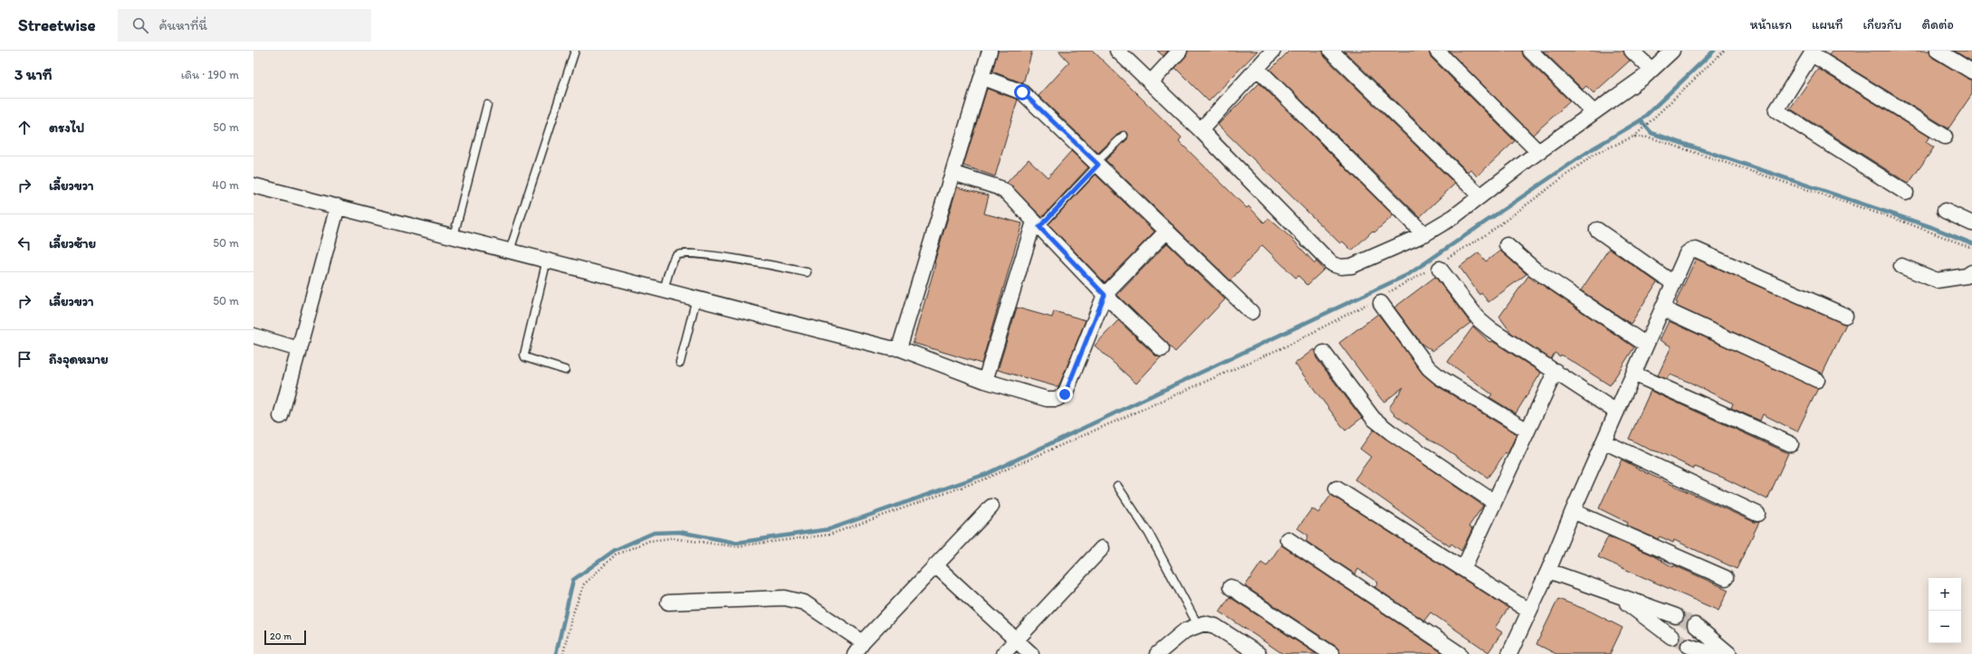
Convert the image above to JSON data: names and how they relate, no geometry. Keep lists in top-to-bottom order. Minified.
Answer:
{"scale_bar":"20 m","page":{"header":"Streetwise","search":"ค้นหาที่นี่","nav":["หน้าแรก","แผนที่","เกี่ยวกับ","ติดต่อ"],"heading":["3 นาที","เดิน · 190 m"],"list":[["ตรงไป","50 m"],["เลี้ยวขวา","40 m"],["เลี้ยวซ้าย","50 m"],["เลี้ยวขวา","50 m"],"ถึงจุดหมาย"],"map_buttons":["+","−"],"scale":"20 m"}}
